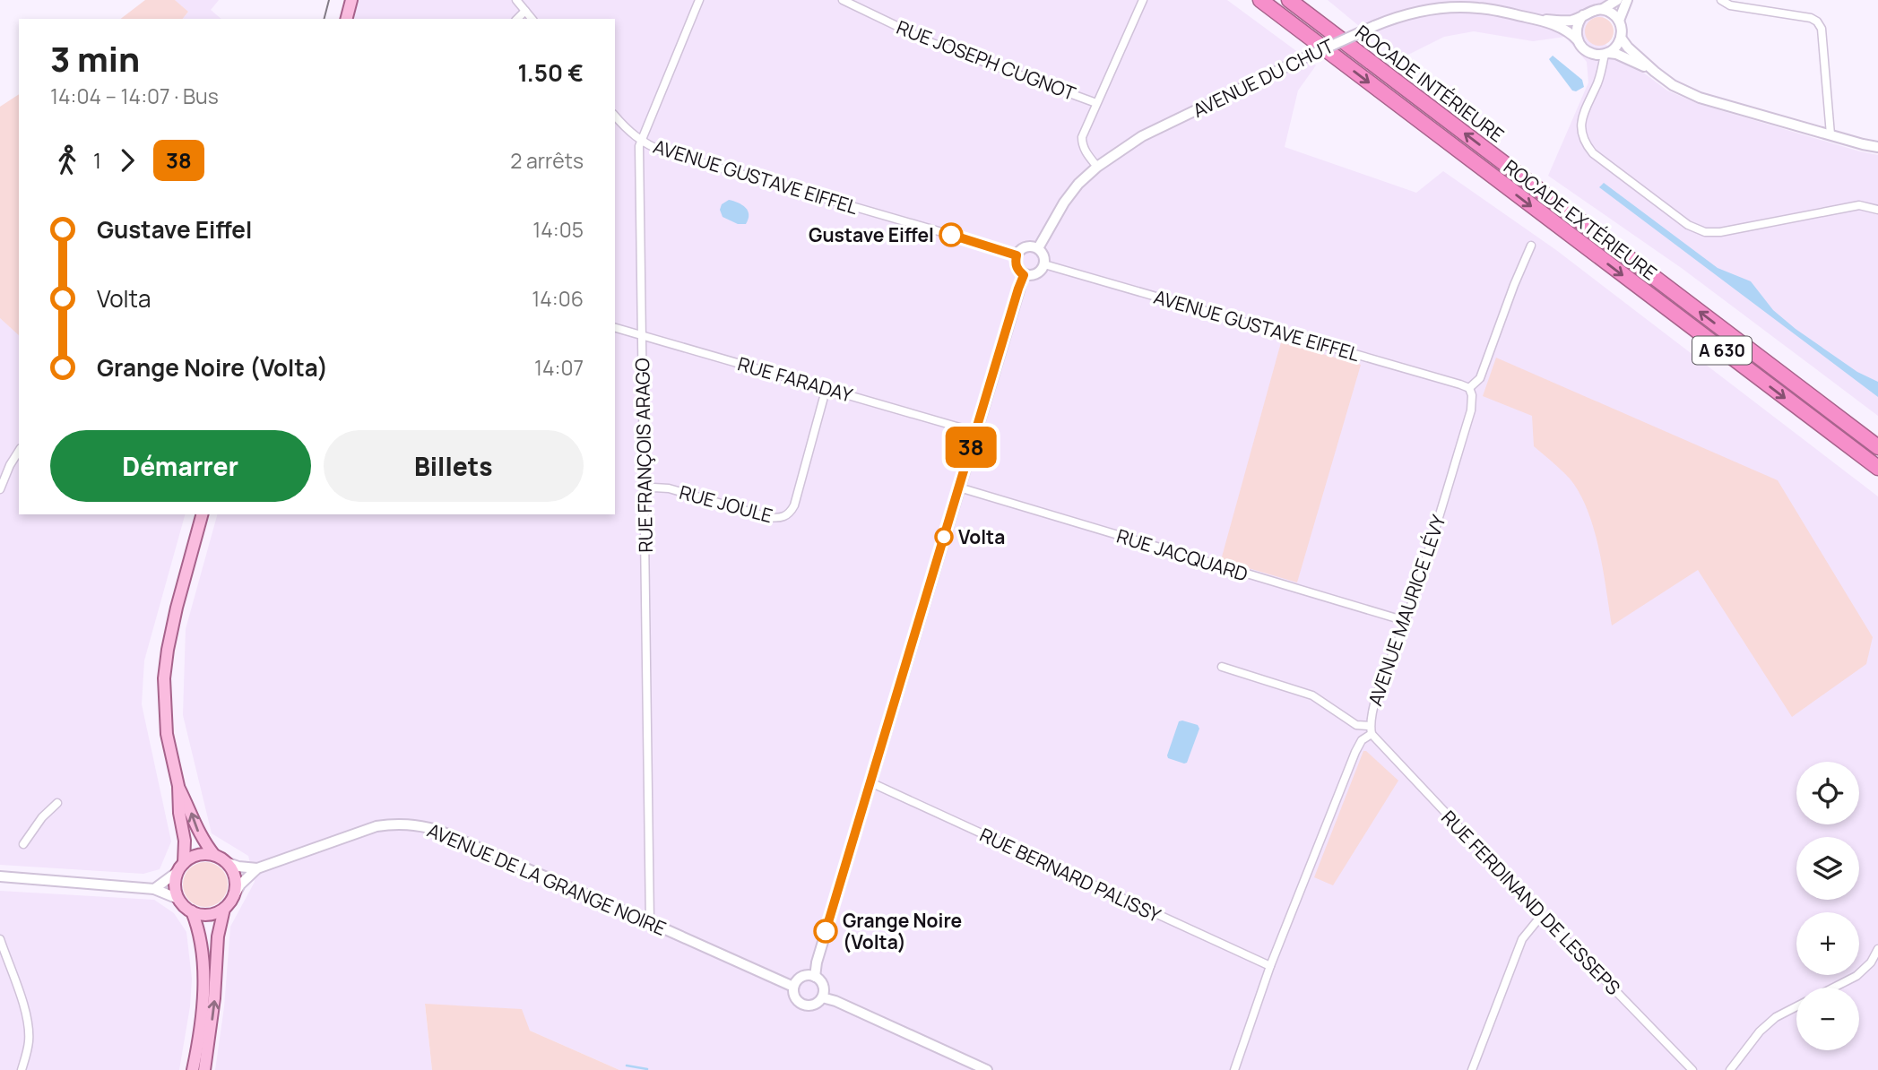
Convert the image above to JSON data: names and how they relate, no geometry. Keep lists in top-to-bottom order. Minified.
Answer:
{"streets":{"highway":["ROCADE INTÉRIEURE","ROCADE EXTÉRIEURE","A 630"],"street":["RUE JOSEPH CUGNOT","AVENUE DU CHUT","AVENUE GUSTAVE EIFFEL","RUE FARADAY","RUE FRANÇOIS ARAGO","RUE JOULE","RUE JACQUARD","AVENUE MAURICE LÉVY","RUE BERNARD PALISSY","AVENUE DE LA GRANGE NOIRE","RUE FERDINAND DE LESSEPS"]},"crossings":[["AVENUE DU CHUT","AVENUE GUSTAVE EIFFEL"],["AVENUE GUSTAVE EIFFEL","RUE FRANÇOIS ARAGO"],["AVENUE GUSTAVE EIFFEL","AVENUE MAURICE LÉVY"],["RUE FARADAY","RUE FRANÇOIS ARAGO"],["RUE FARADAY","RUE JOULE"],["RUE FRANÇOIS ARAGO","RUE JOULE"],["RUE FRANÇOIS ARAGO","AVENUE DE LA GRANGE NOIRE"],["RUE JACQUARD","AVENUE MAURICE LÉVY"],["AVENUE MAURICE LÉVY","RUE BERNARD PALISSY"],["AVENUE MAURICE LÉVY","RUE FERDINAND DE LESSEPS"]],"one_way":["ROCADE INTÉRIEURE","ROCADE EXTÉRIEURE"],"places":["Gustave Eiffel","Volta","Grange Noire (Volta)"],"lines":["bus line 38"],"page":{"on_map":"38","heading":["3 min","14:04 – 14:07 · Bus","1.50 €"],"legs":["1","38","2 arrêts"],"list":[{"name":"Gustave Eiffel","value":"14:05"},{"name":"Volta","value":"14:06"},{"name":"Grange Noire (Volta)","value":"14:07"}],"buttons":["Démarrer","Billets"],"map_buttons":["+","−"]}}
